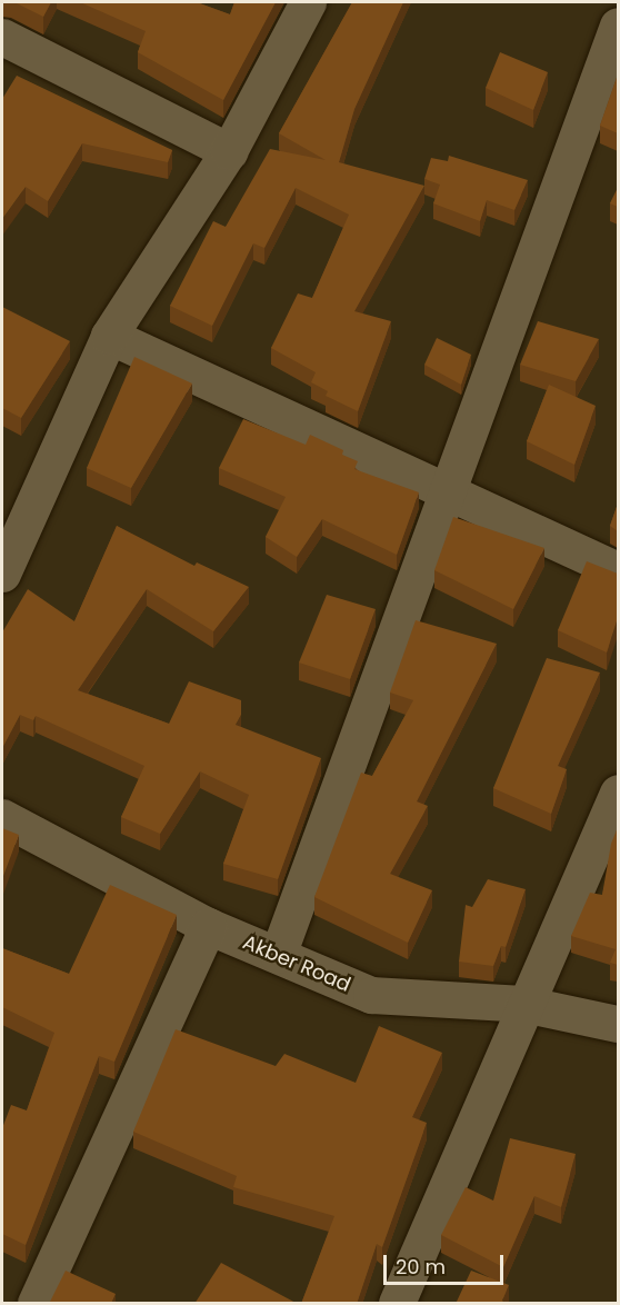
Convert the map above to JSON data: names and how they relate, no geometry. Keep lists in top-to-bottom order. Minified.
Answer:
{"streets":{"street":["Akber Road"]},"scale_bar":"20 m"}
